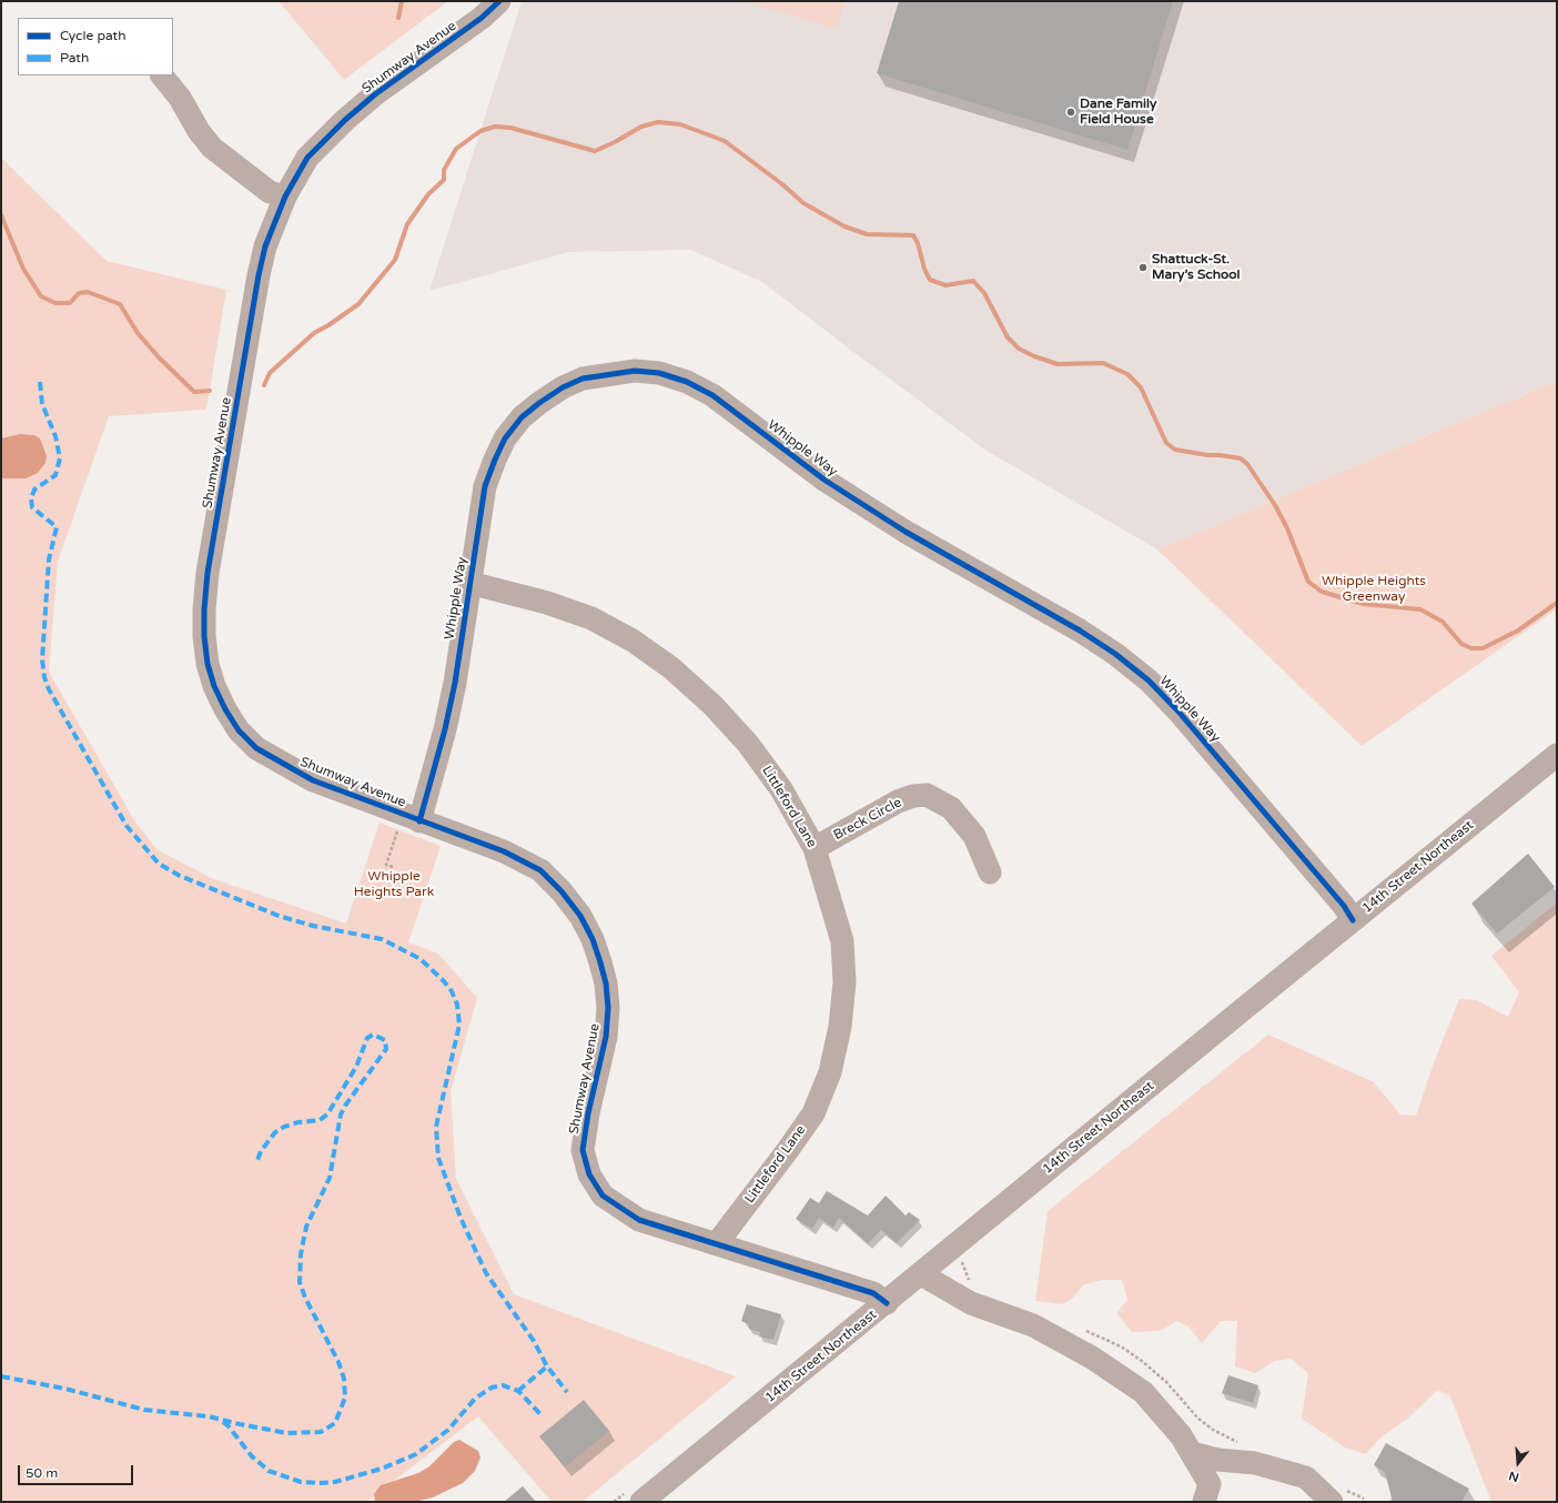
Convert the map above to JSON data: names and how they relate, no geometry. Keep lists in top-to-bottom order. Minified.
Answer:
{"streets":{"street":["Shumway Avenue","Whipple Way","Littleford Lane","Breck Circle","14th Street Northeast"]},"crossings":[["Shumway Avenue","Whipple Way"],["Shumway Avenue","Littleford Lane"],["Shumway Avenue","14th Street Northeast"],["Whipple Way","Littleford Lane"],["Whipple Way","14th Street Northeast"],["Littleford Lane","Breck Circle"]],"parks":["Whipple Heights Greenway","Whipple Heights Park"],"places":["Dane Family Field House","Shattuck-St. Mary’s School"],"legend":["Cycle path","Path"],"scale_bar":"50 m","north":"bottom"}
